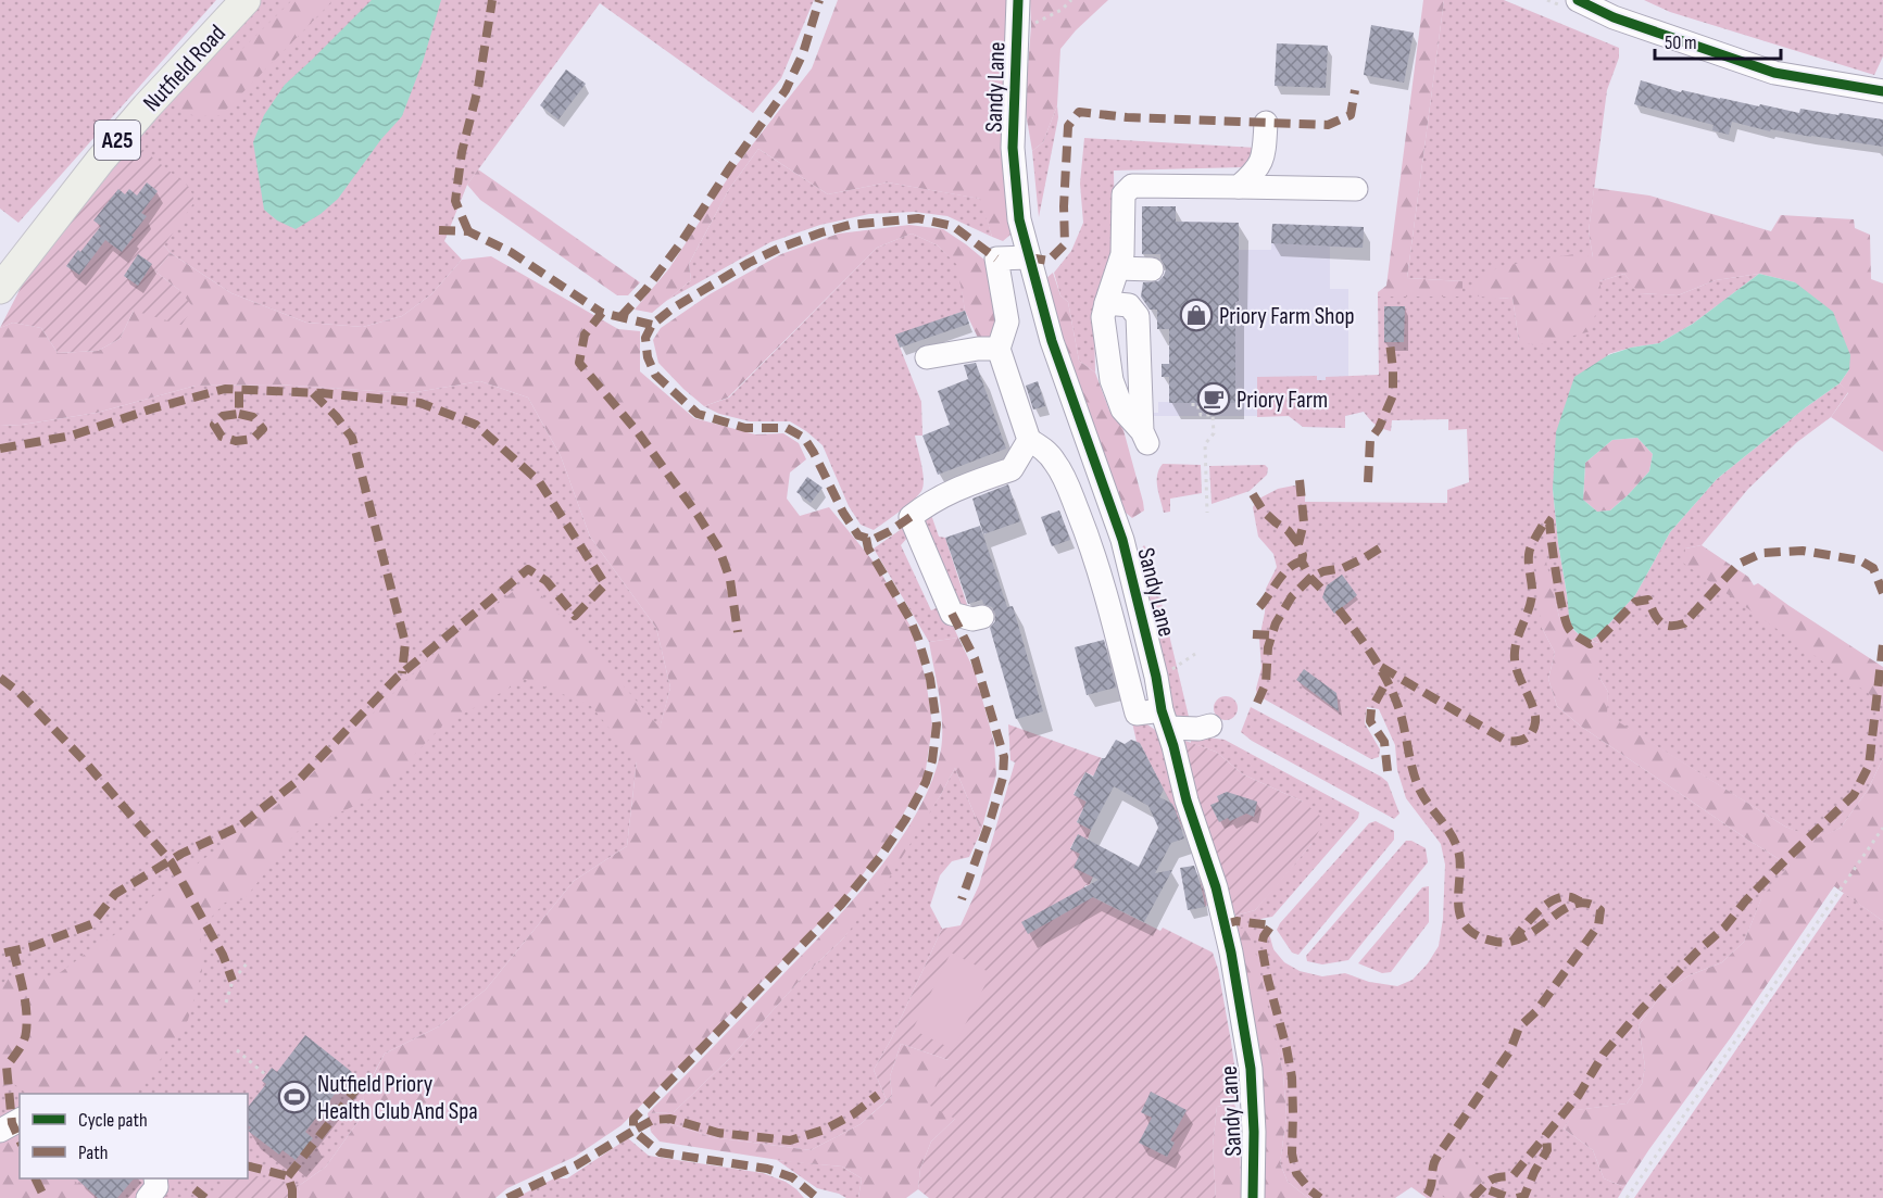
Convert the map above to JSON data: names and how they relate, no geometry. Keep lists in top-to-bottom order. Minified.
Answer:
{"streets":{"main road":["Nutfield Road","A25"],"street":["Sandy Lane"]},"places":{"shop":["Priory Farm Shop"],"cafe":["Priory Farm"],"sports":["Nutfield Priory Health Club And Spa"]},"legend":["Cycle path","Path"],"scale_bar":"50 m"}
